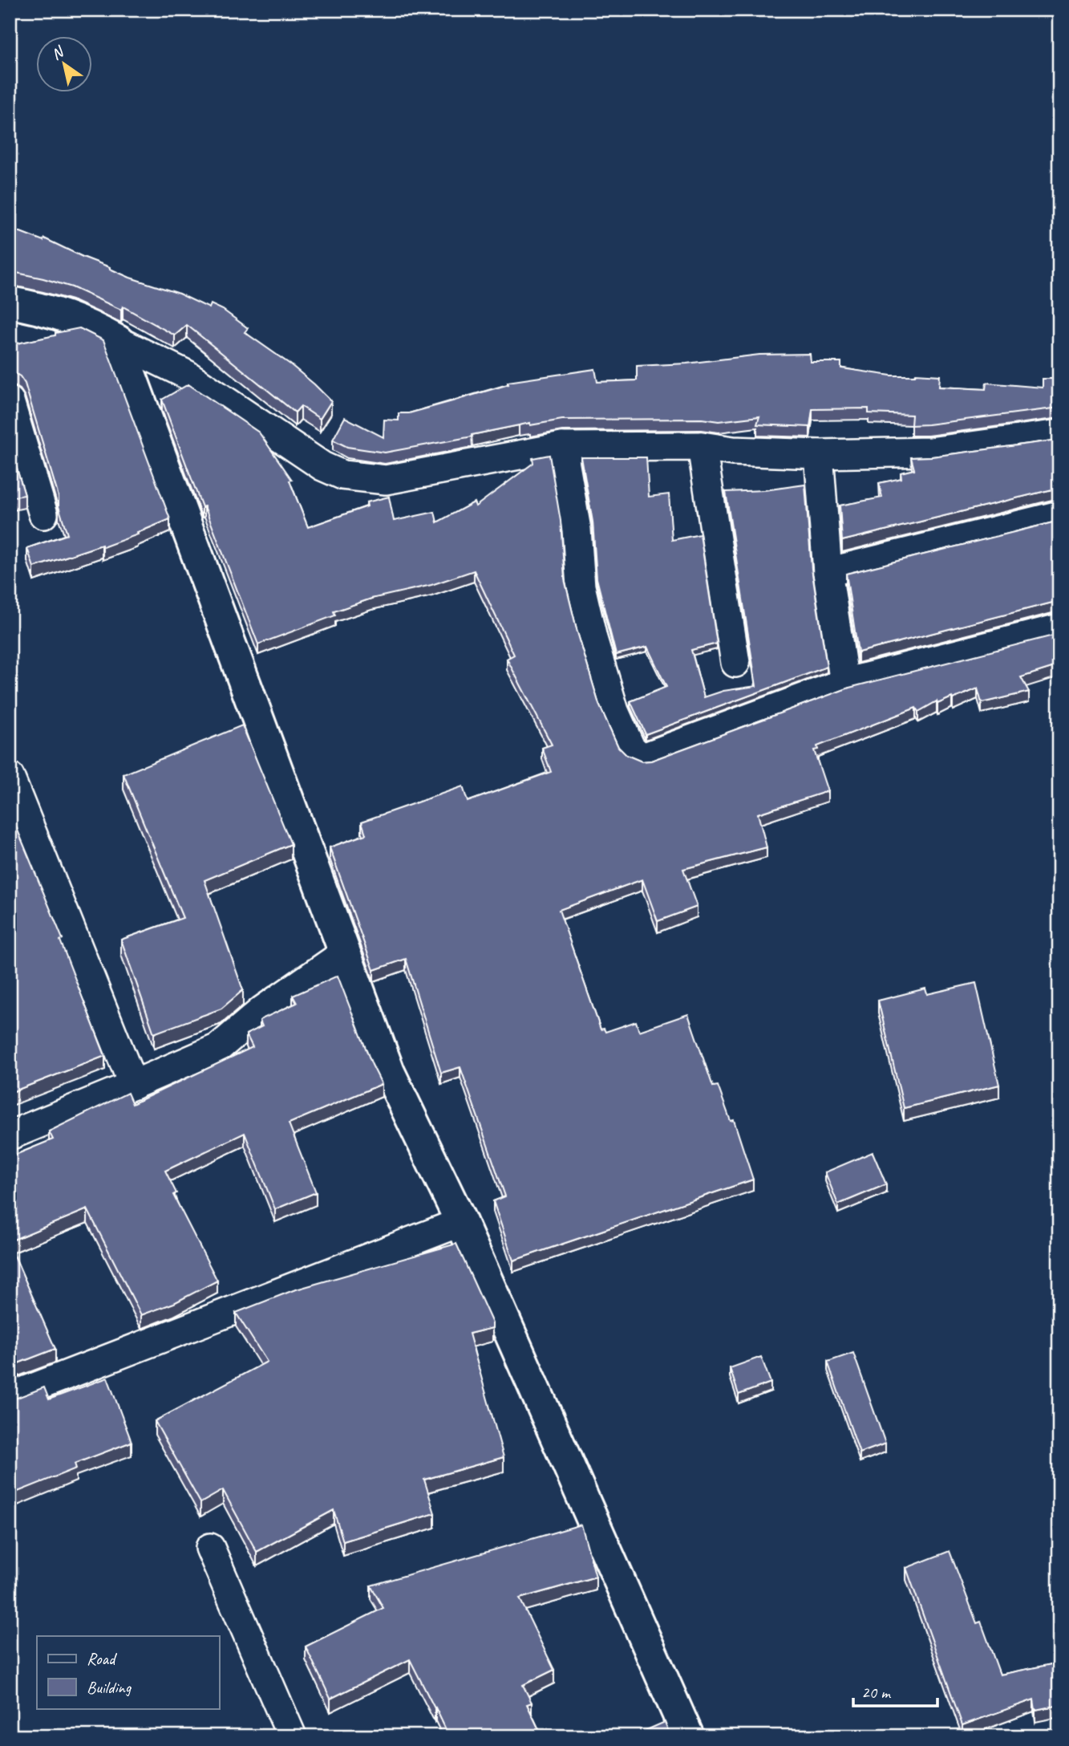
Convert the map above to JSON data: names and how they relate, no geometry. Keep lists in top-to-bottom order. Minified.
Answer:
{"legend":["Road","Building"],"scale_bar":"20 m","north":"top left"}
